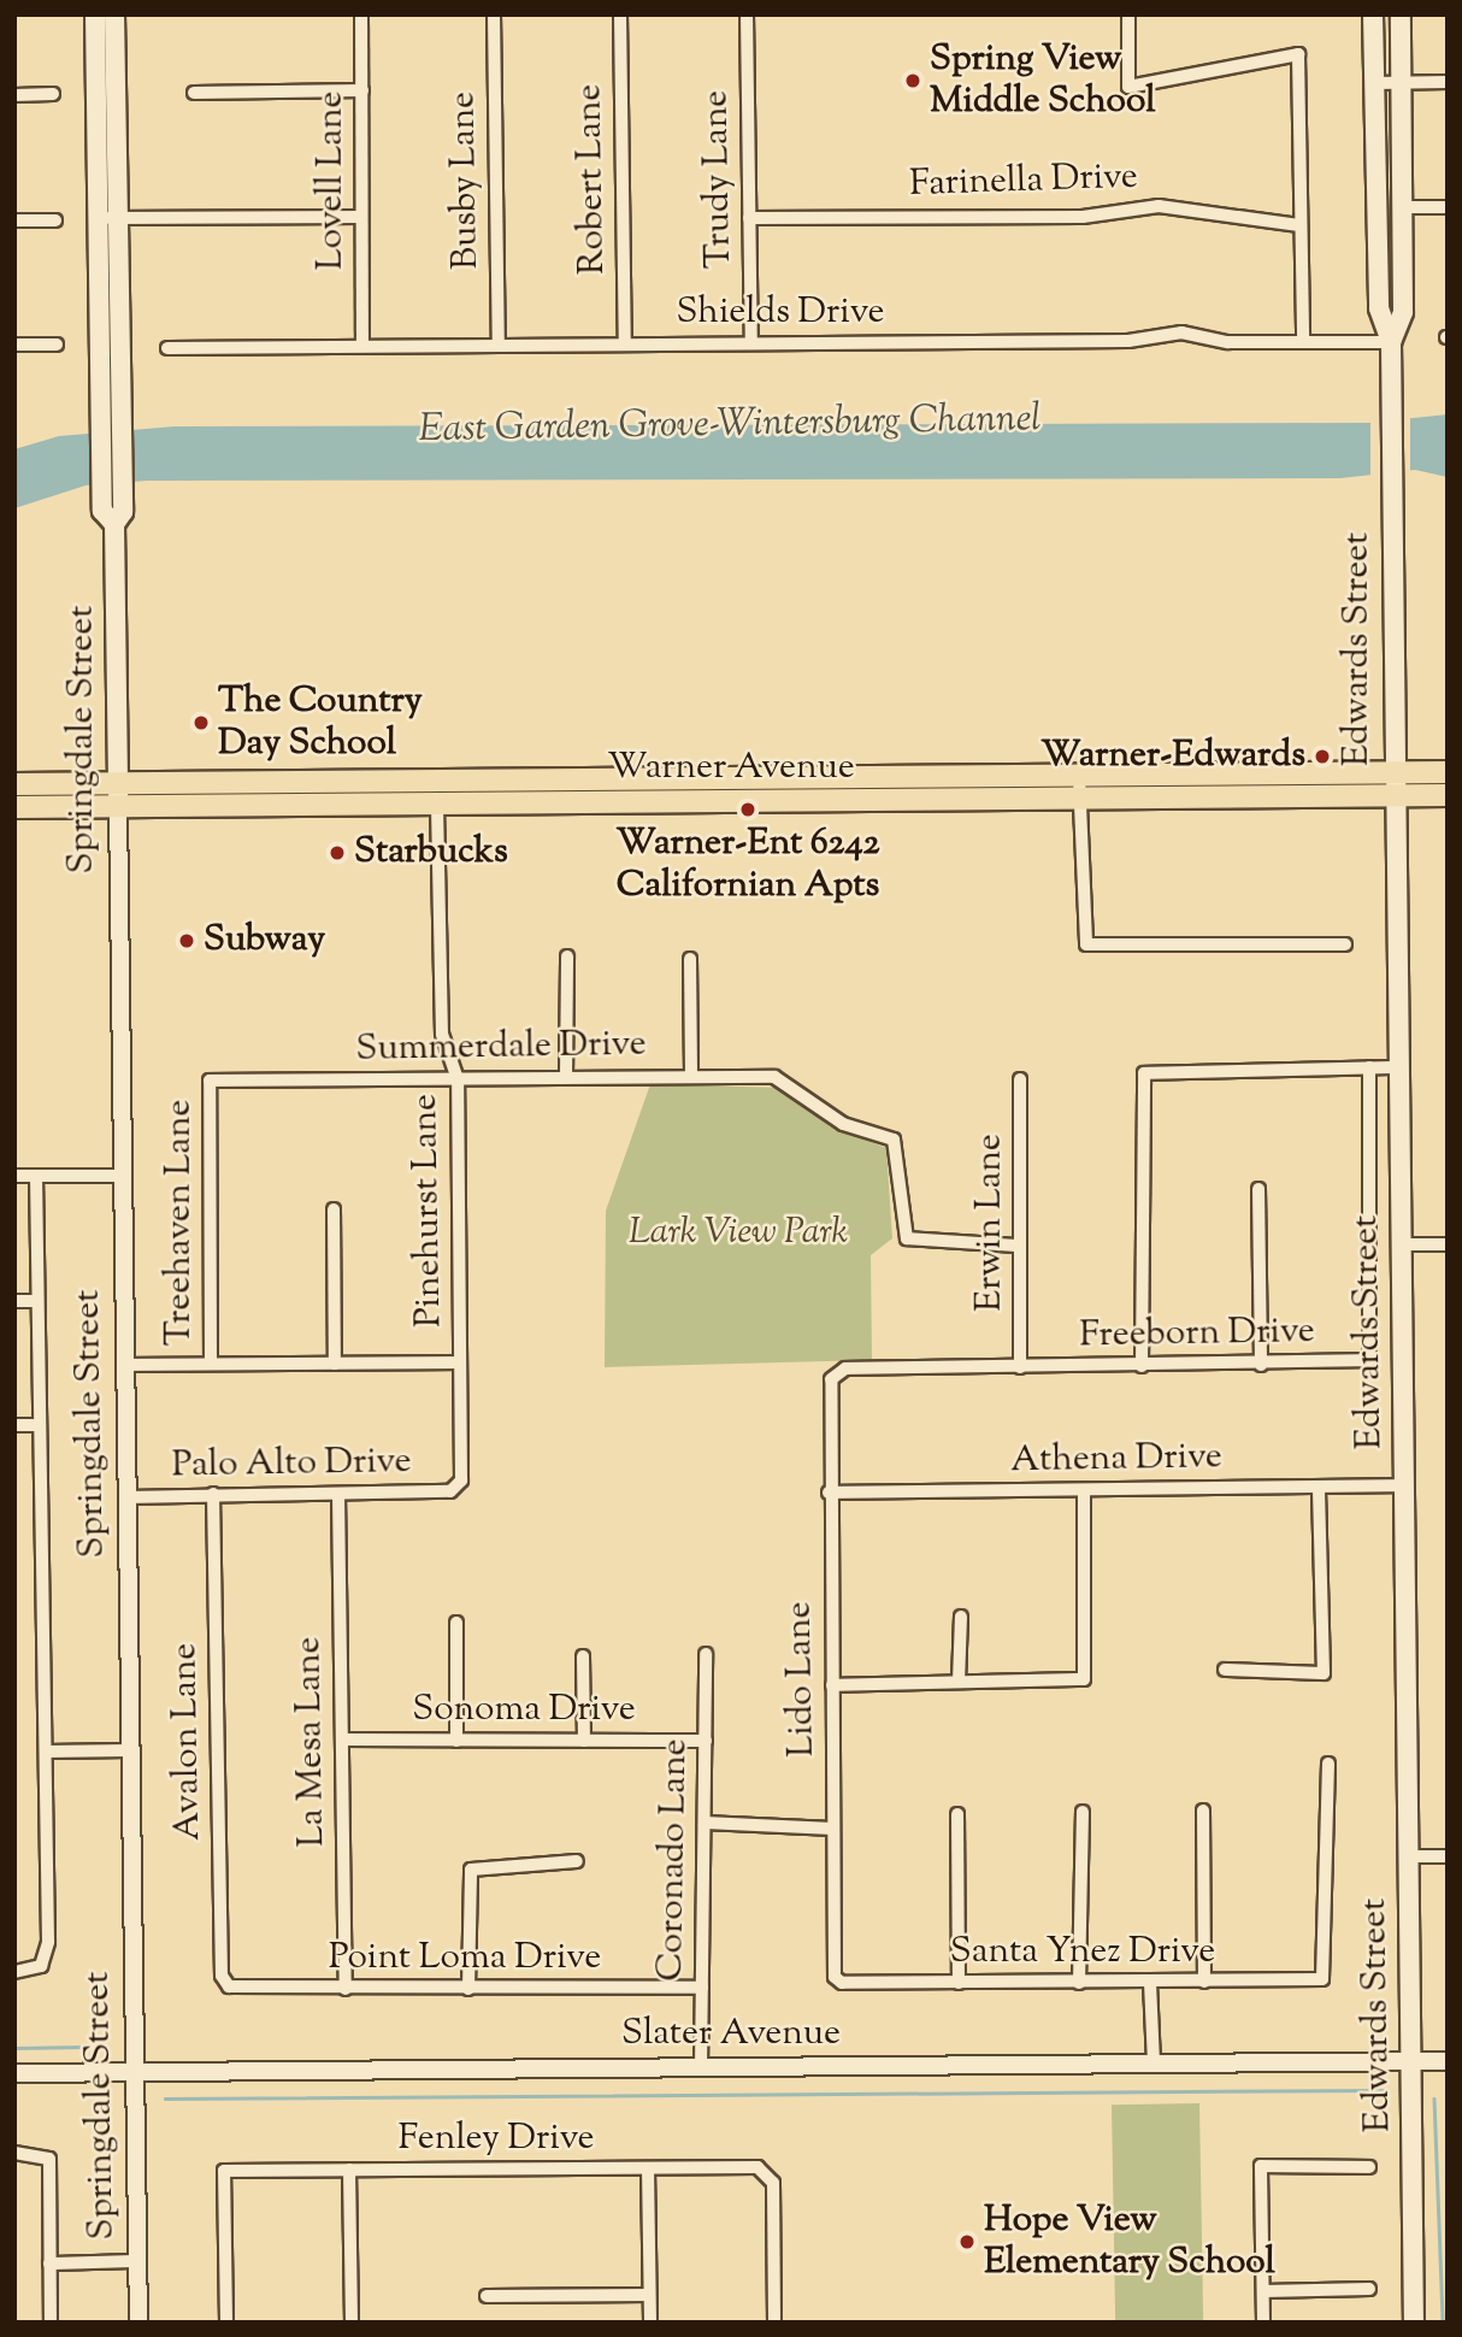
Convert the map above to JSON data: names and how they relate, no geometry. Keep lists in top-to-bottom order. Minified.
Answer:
{"streets":{"main road":["Edwards Street","Springdale Street","Warner Avenue"],"street":["Robert Lane","Trudy Lane","Lovell Lane","Busby Lane","Farinella Drive","Shields Drive","Summerdale Drive","Pinehurst Lane","Treehaven Lane","Erwin Lane","Freeborn Drive","Athena Drive","Palo Alto Drive","Lido Lane","Sonoma Drive","Avalon Lane","La Mesa Lane","Coronado Lane","Santa Ynez Drive","Point Loma Drive","Slater Avenue","Fenley Drive"]},"crossings":[["Robert Lane","Shields Drive"],["Trudy Lane","Farinella Drive"],["Trudy Lane","Shields Drive"],["Lovell Lane","Shields Drive"],["Busby Lane","Shields Drive"],["Shields Drive","Edwards Street"],["Edwards Street","Warner Avenue"],["Edwards Street","Athena Drive"],["Edwards Street","Slater Avenue"],["Springdale Street","Warner Avenue"],["Springdale Street","Palo Alto Drive"],["Springdale Street","Slater Avenue"],["Warner Avenue","Pinehurst Lane"],["Summerdale Drive","Pinehurst Lane"],["Summerdale Drive","Treehaven Lane"],["Summerdale Drive","Erwin Lane"],["Pinehurst Lane","Palo Alto Drive"],["Erwin Lane","Freeborn Drive"],["Freeborn Drive","Lido Lane"],["Athena Drive","Lido Lane"],["Palo Alto Drive","Avalon Lane"],["Palo Alto Drive","La Mesa Lane"],["Lido Lane","Santa Ynez Drive"],["Sonoma Drive","La Mesa Lane"],["Sonoma Drive","Coronado Lane"],["Avalon Lane","Point Loma Drive"],["La Mesa Lane","Point Loma Drive"],["Coronado Lane","Point Loma Drive"],["Coronado Lane","Slater Avenue"]],"water":["East Garden Grove-Wintersburg Channel"],"parks":["Lark View Park"],"places":["Spring View Middle School","The Country Day School","Warner-Edwards","Warner-Ent 6242 Californian Apts","Starbucks","Subway","Hope View Elementary School"]}
